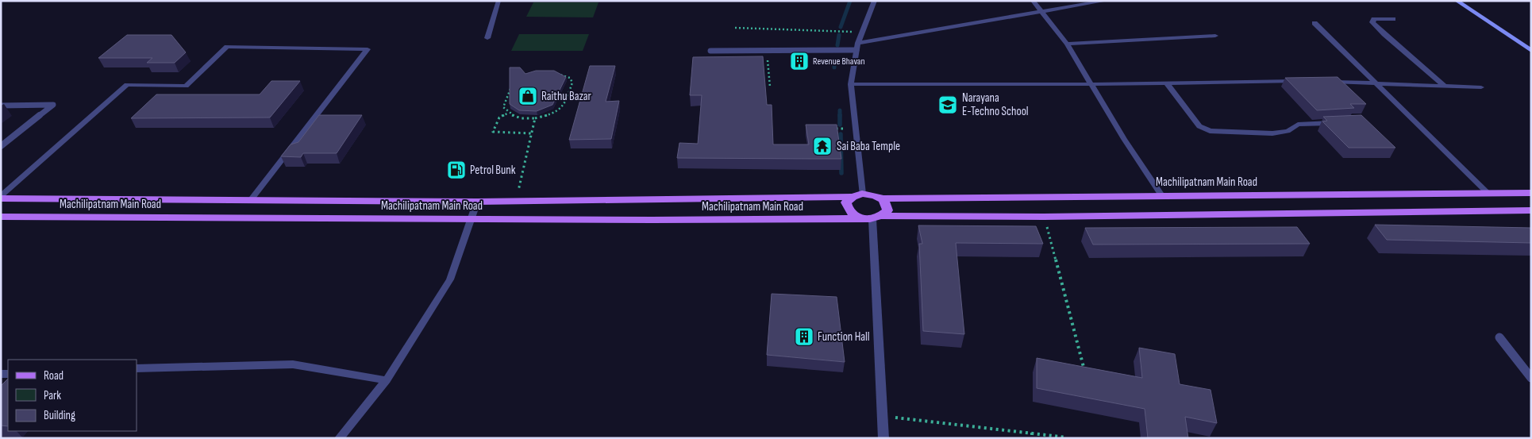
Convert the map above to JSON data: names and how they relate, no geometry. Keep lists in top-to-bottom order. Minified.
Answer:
{"streets":{"main road":["Machilipatnam Main Road"]},"places":{"building":["Revenue Bhavan","Function Hall"],"shop":["Raithu Bazar"],"school or university":["Narayana E-Techno School"],"temple":["Sai Baba Temple"],"fuel station":["Petrol Bunk"]},"legend":["Road","Park","Building"]}
